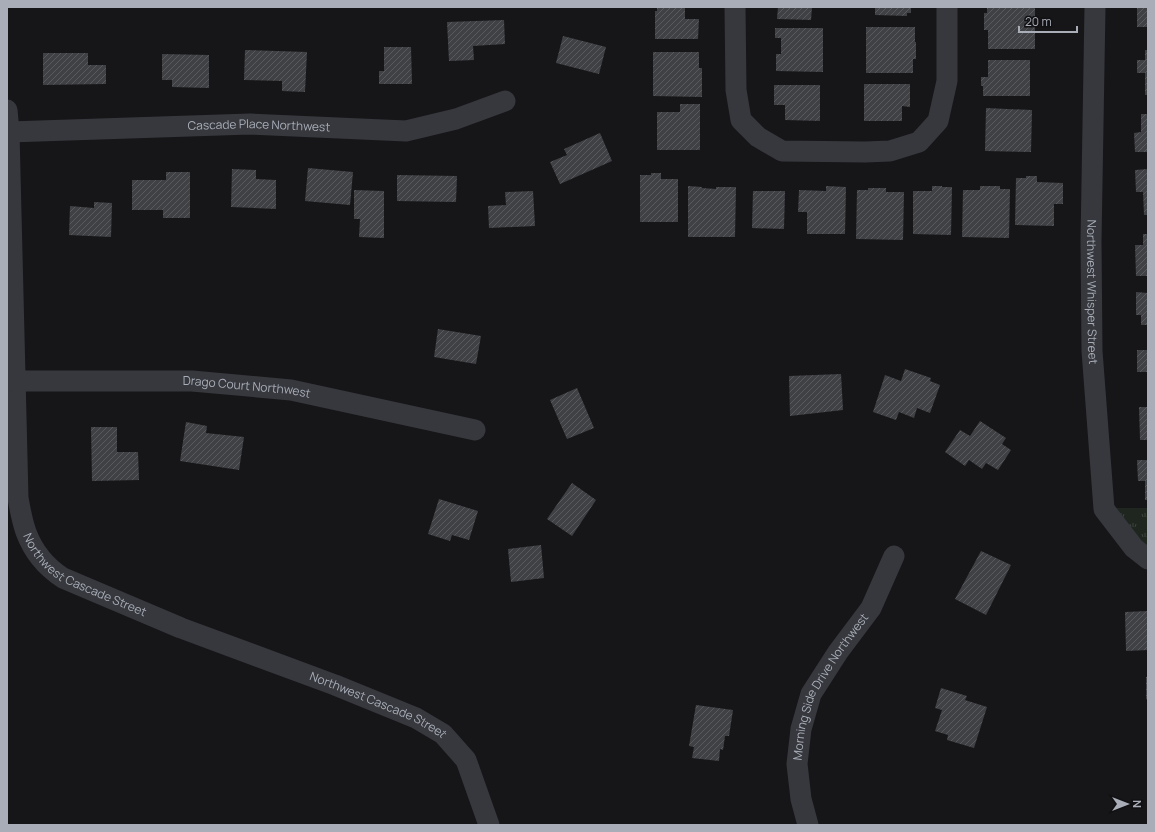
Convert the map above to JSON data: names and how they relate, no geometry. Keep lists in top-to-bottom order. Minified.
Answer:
{"streets":{"street":["Cascade Place Northwest","Northwest Whisper Street","Drago Court Northwest","Northwest Cascade Street","Morning Side Drive Northwest"]},"crossings":[["Cascade Place Northwest","Northwest Cascade Street"],["Drago Court Northwest","Northwest Cascade Street"]],"scale_bar":"20 m","north":"right"}
